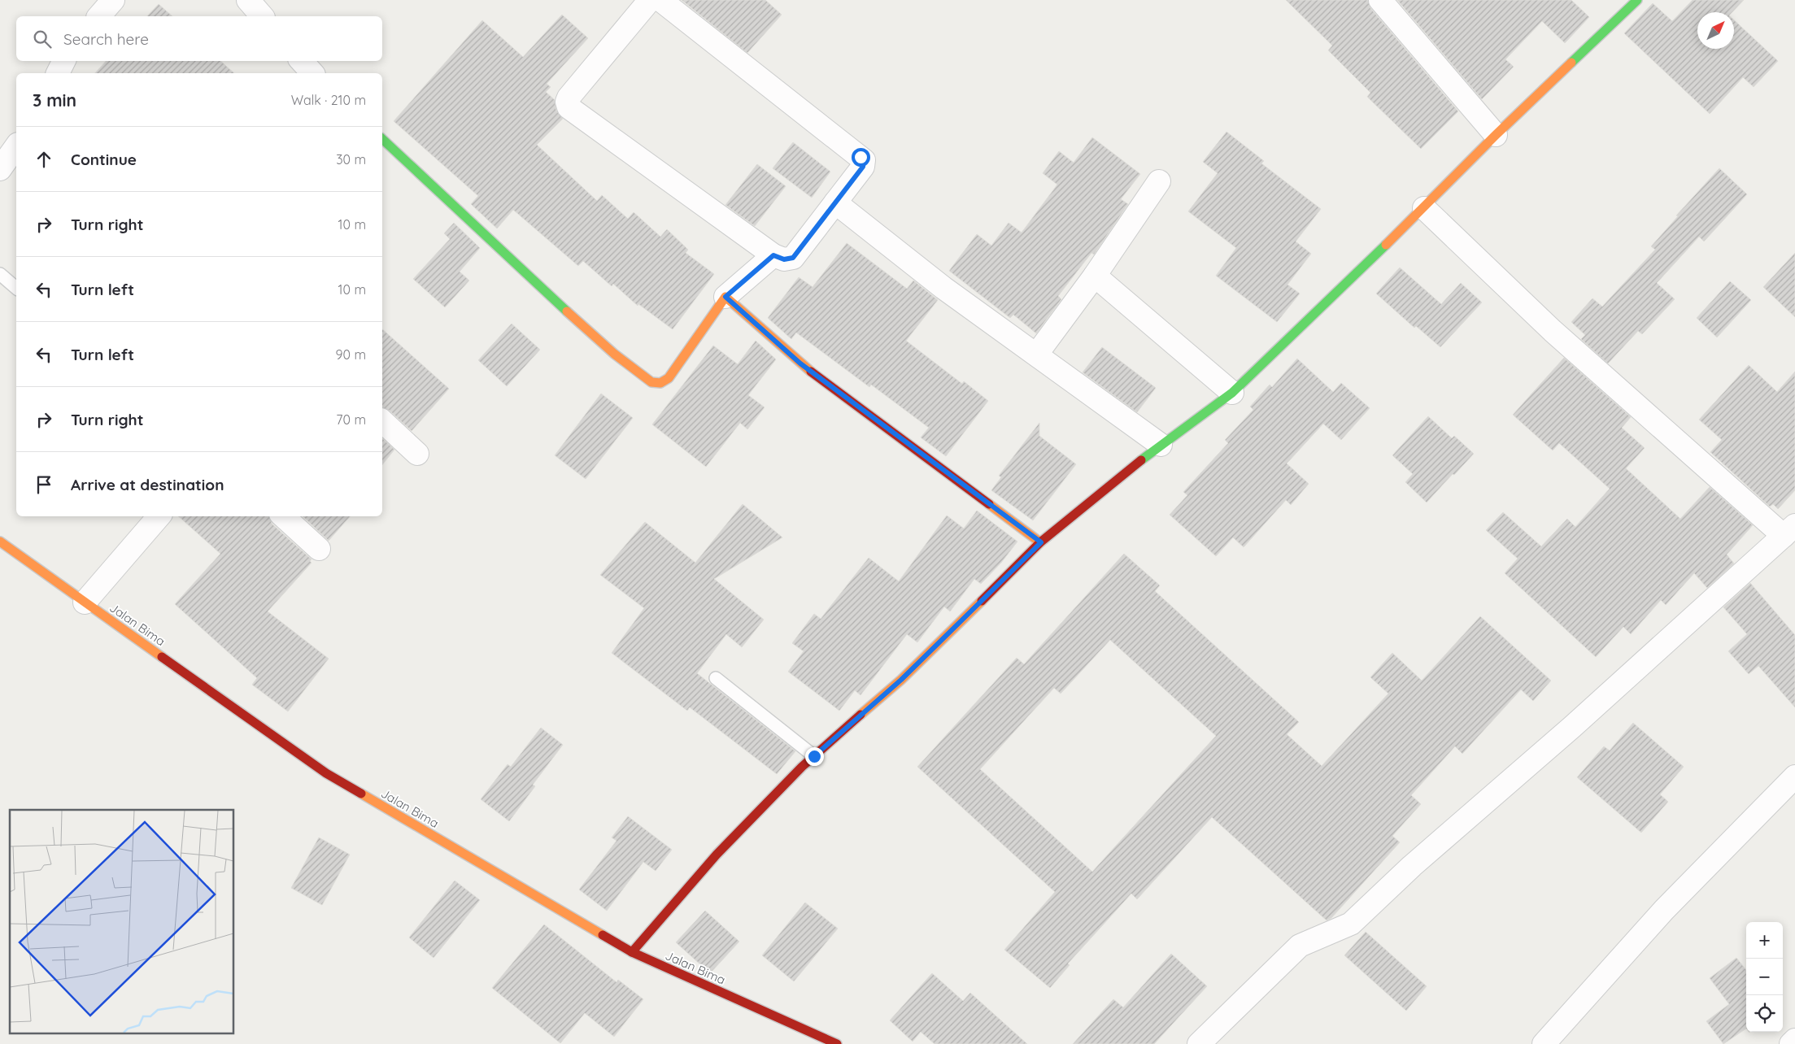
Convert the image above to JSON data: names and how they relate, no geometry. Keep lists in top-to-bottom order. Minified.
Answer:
{"streets":{"street":["Jalan Bima"]},"north":"top right","page":{"search":"Search here","heading":["3 min","Walk · 210 m"],"list":[["Continue","30 m"],["Turn right","10 m"],["Turn left","10 m"],["Turn left","90 m"],["Turn right","70 m"],"Arrive at destination"],"map_buttons":["+","−"]}}
